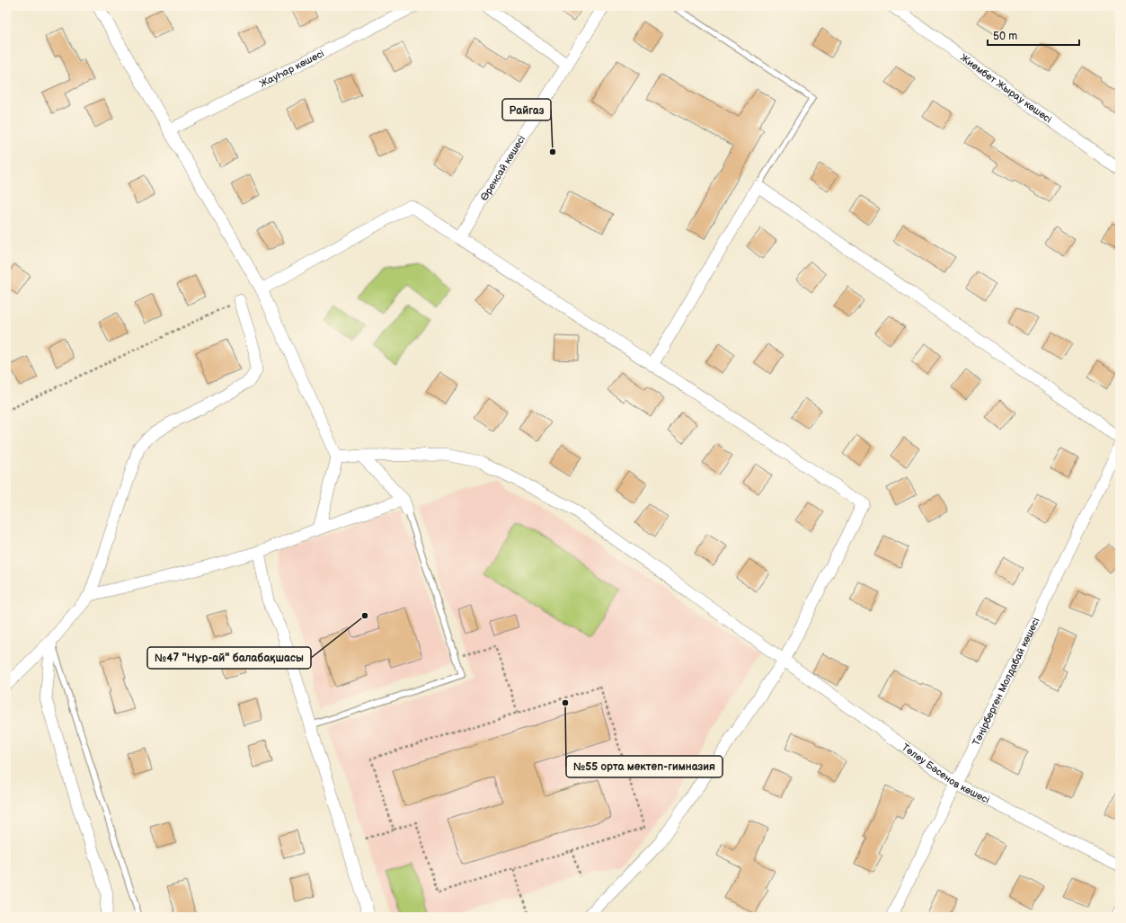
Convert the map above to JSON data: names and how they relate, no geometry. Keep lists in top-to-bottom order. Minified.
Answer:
{"streets":{"street":["ЖауҺар көшесі","Жиембет Жырау көшесі","Өренсай көшесі","Тәңірберген Молдабай көшесі","Төлеу Бәсенов көшесі"]},"crossings":[["Тәңірберген Молдабай көшесі","Төлеу Бәсенов көшесі"]],"places":["Райгаз","№47 \"Нұр-ай\" балабақшасы","№55 орта мектеп-гимназия"],"scale_bar":"50 m"}
